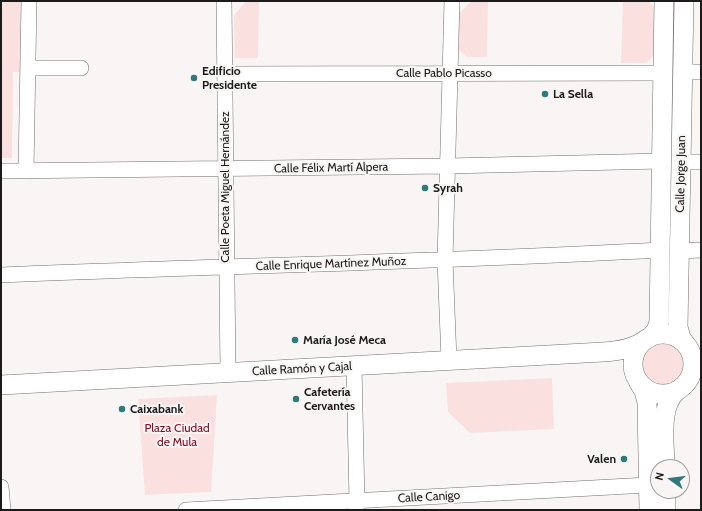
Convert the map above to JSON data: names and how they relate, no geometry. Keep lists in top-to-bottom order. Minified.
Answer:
{"streets":{"main road":["Calle Jorge Juan","Calle Ramón y Cajal"],"street":["Calle Pablo Picasso","Calle Félix Martí Alpera","Calle Poeta Miguel Hernández","Calle Enrique Martínez Muñoz","Calle Canigo"]},"crossings":[["Calle Pablo Picasso","Calle Jorge Juan"],["Calle Pablo Picasso","Calle Poeta Miguel Hernández"],["Calle Félix Martí Alpera","Calle Jorge Juan"],["Calle Félix Martí Alpera","Calle Poeta Miguel Hernández"],["Calle Jorge Juan","Calle Enrique Martínez Muñoz"],["Calle Jorge Juan","Calle Ramón y Cajal"],["Calle Poeta Miguel Hernández","Calle Enrique Martínez Muñoz"],["Calle Poeta Miguel Hernández","Calle Ramón y Cajal"]],"parks":["Plaza Ciudad de Mula"],"places":["Edificio Presidente","La Sella","Syrah","María José Meca","Cafetería Cervantes","Caixabank","Valen"],"north":"left"}
